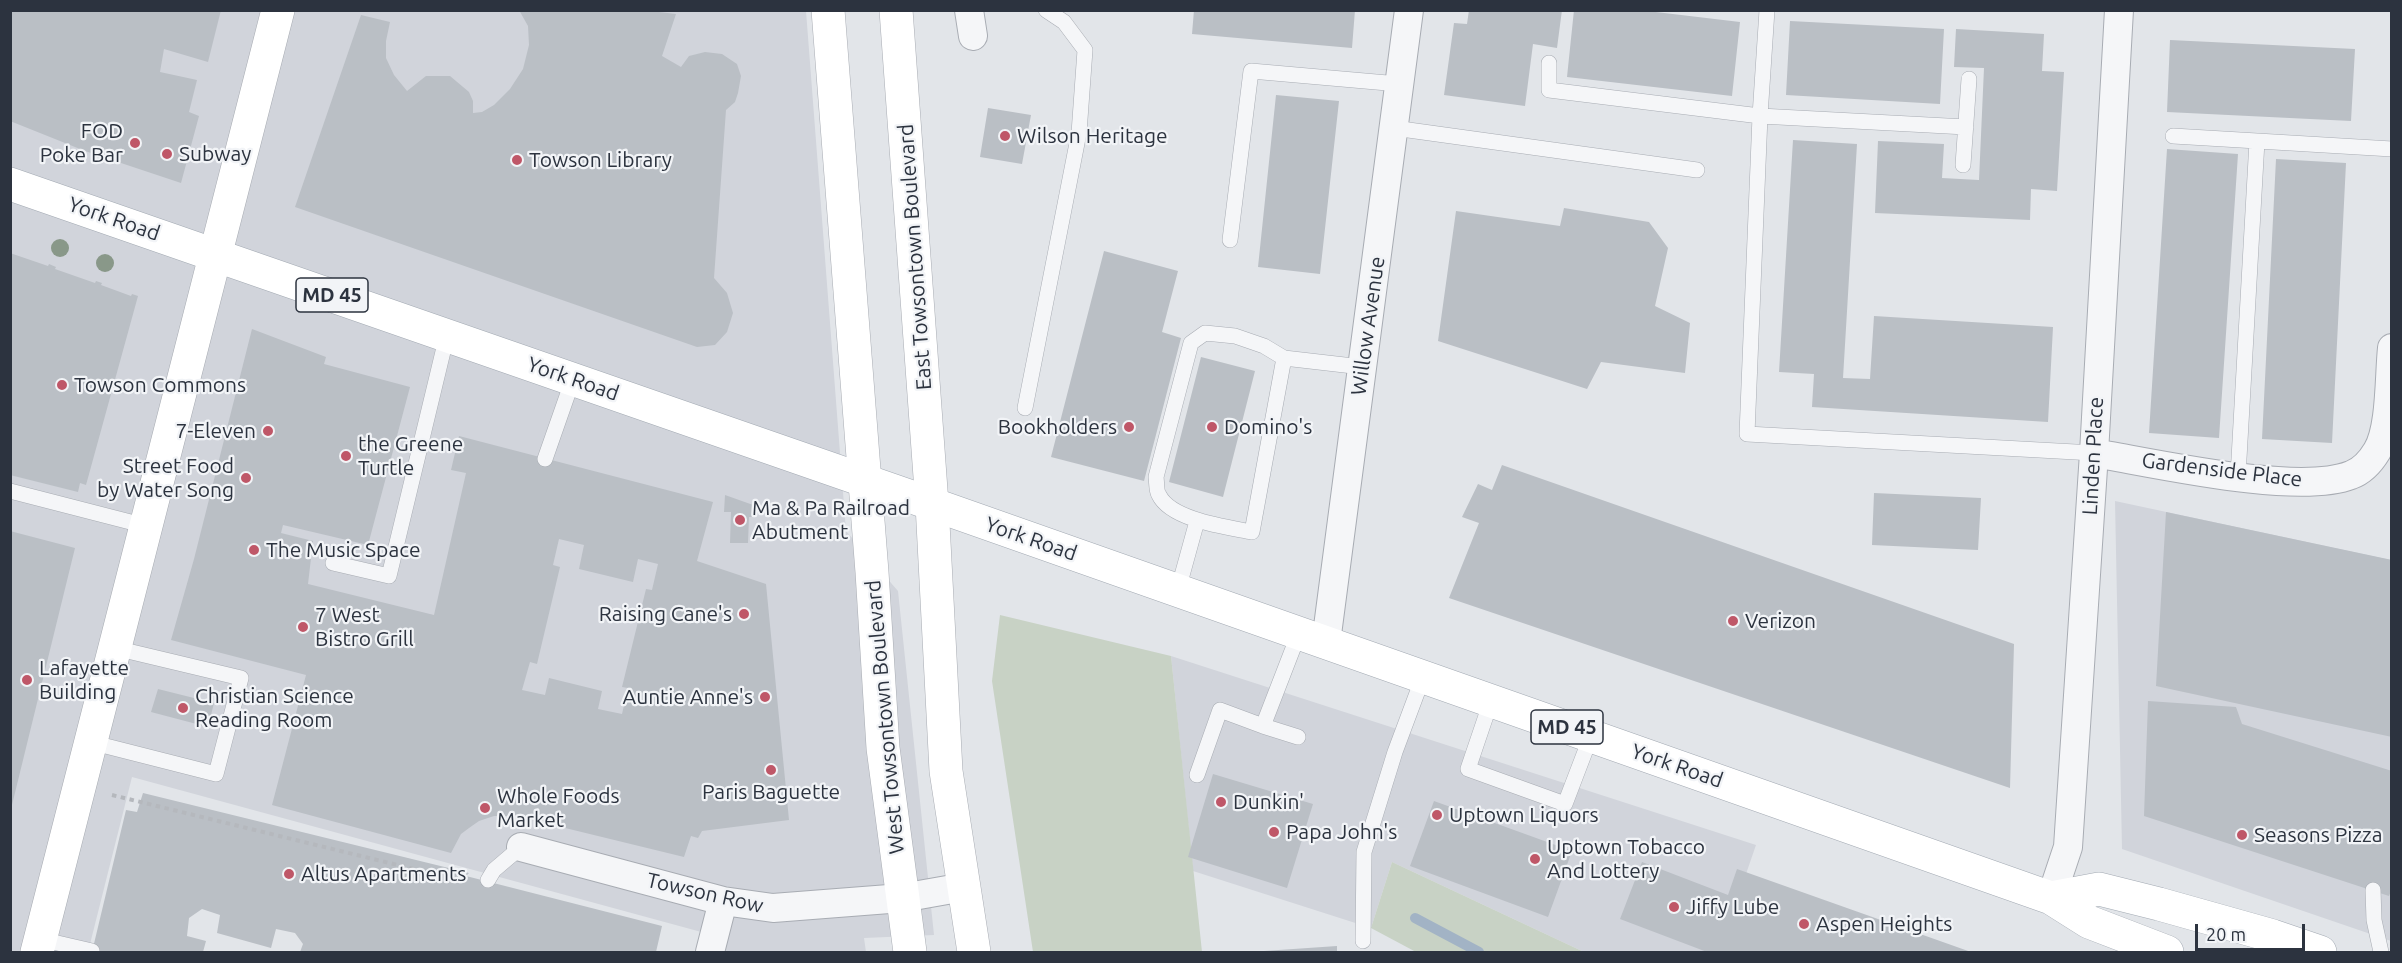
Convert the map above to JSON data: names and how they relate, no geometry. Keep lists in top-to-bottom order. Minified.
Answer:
{"streets":{"main road":["York Road","East Towsontown Boulevard","MD 45","West Towsontown Boulevard"],"street":["Willow Avenue","Linden Place","Gardenside Place","Towson Row"]},"crossings":[["York Road","East Towsontown Boulevard"],["York Road","Willow Avenue"],["York Road","Linden Place"],["York Road","West Towsontown Boulevard"],["Linden Place","Gardenside Place"],["West Towsontown Boulevard","Towson Row"]],"places":["Wilson Heritage","FOD Poke Bar","Subway","Towson Library","Towson Commons","Bookholders","Domino's","7-Eleven","the Greene Turtle","Street Food by Water Song","Ma & Pa Railroad Abutment","The Music Space","Raising Cane's","Verizon","7 West Bistro Grill","Lafayette Building","Auntie Anne's","Christian Science Reading Room","Paris Baguette","Dunkin'","Whole Foods Market","Uptown Liquors","Papa John's","Seasons Pizza","Uptown Tobacco And Lottery","Altus Apartments","Jiffy Lube","Aspen Heights"],"scale_bar":"20 m"}
